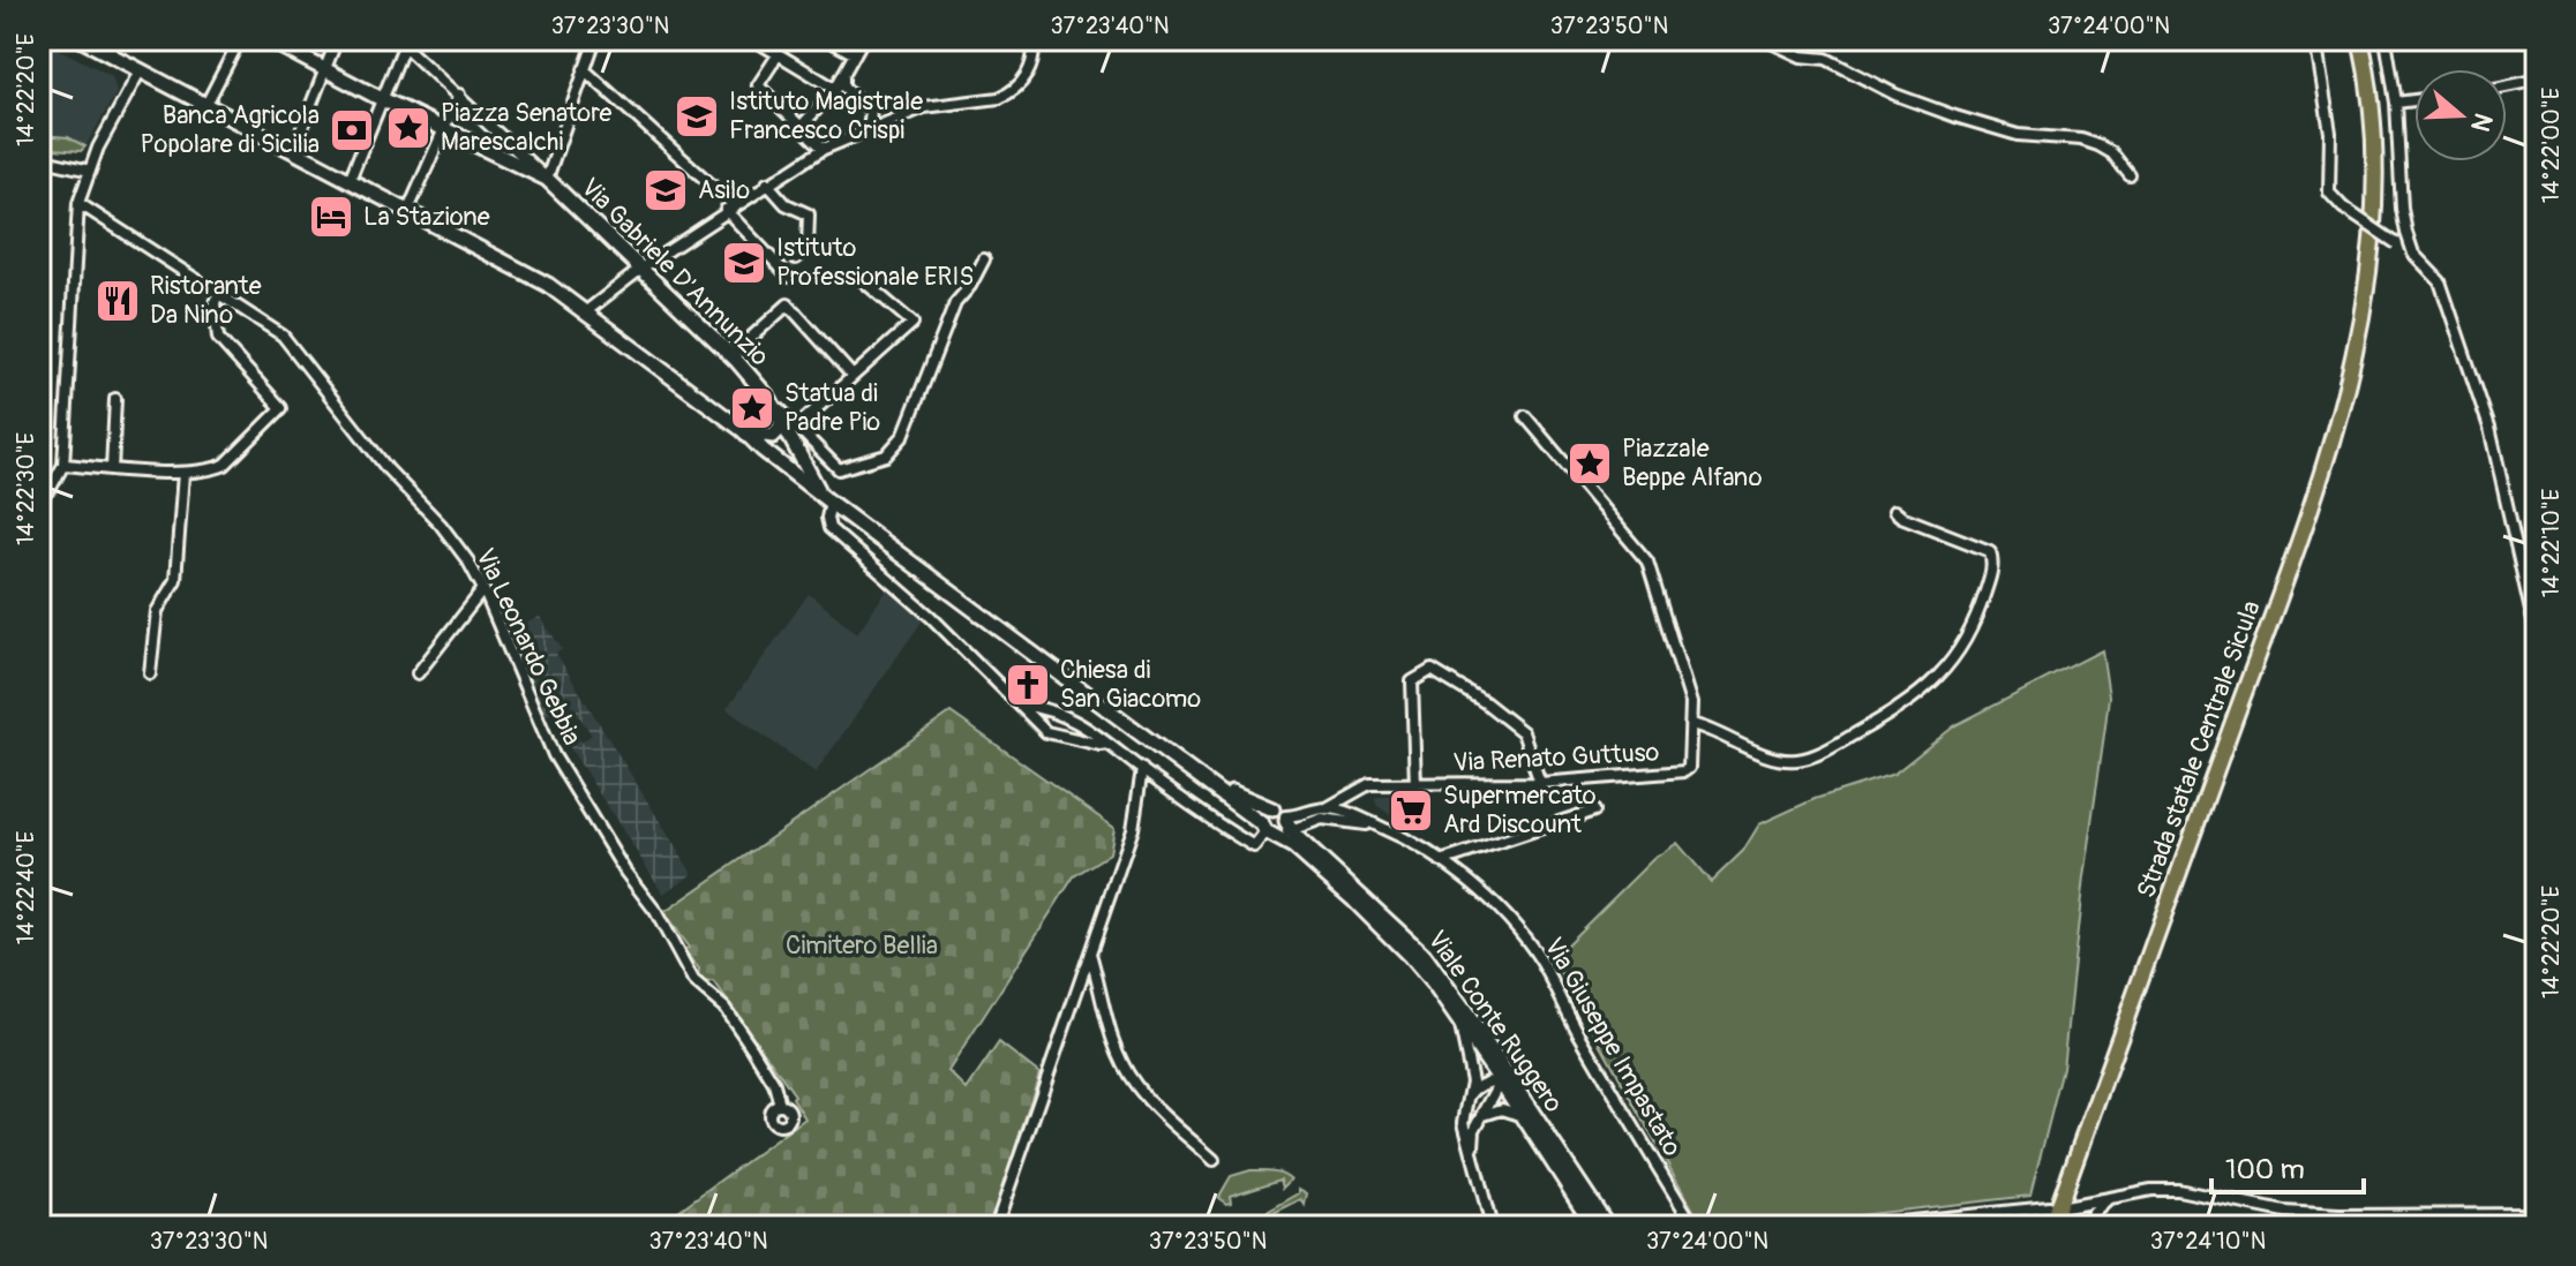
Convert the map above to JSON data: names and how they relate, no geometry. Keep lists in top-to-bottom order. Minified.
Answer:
{"streets":{"main road":["Via Gabriele D'Annunzio","Strada statale Centrale Sicula","Viale Conte Ruggero"],"street":["Via Leonardo Gebbia","Via Renato Guttuso","Via Giuseppe Impastato"]},"parks":["Cimitero Bellia"],"places":{"school or university":["Istituto Magistrale Francesco Crispi","Asilo","Istituto Professionale ERIS"],"place":["Piazza Senatore Marescalchi","Statua di Padre Pio","Piazzale Beppe Alfano"],"bank":["Banca Agricola Popolare di Sicilia"],"hotel":["La Stazione"],"restaurant":["Ristorante Da Nino"],"church":["Chiesa di San Giacomo"],"supermarket":["Supermercato Ard Discount"]},"scale_bar":"100 m","north":"right","coordinates":["37°23'30\"N","37°23'40\"N","37°23'50\"N","37°24'00\"N","14°22'20\"E","14°22'00\"E","14°22'30\"E","14°22'10\"E","14°22'40\"E","37°24'10\"N"]}
